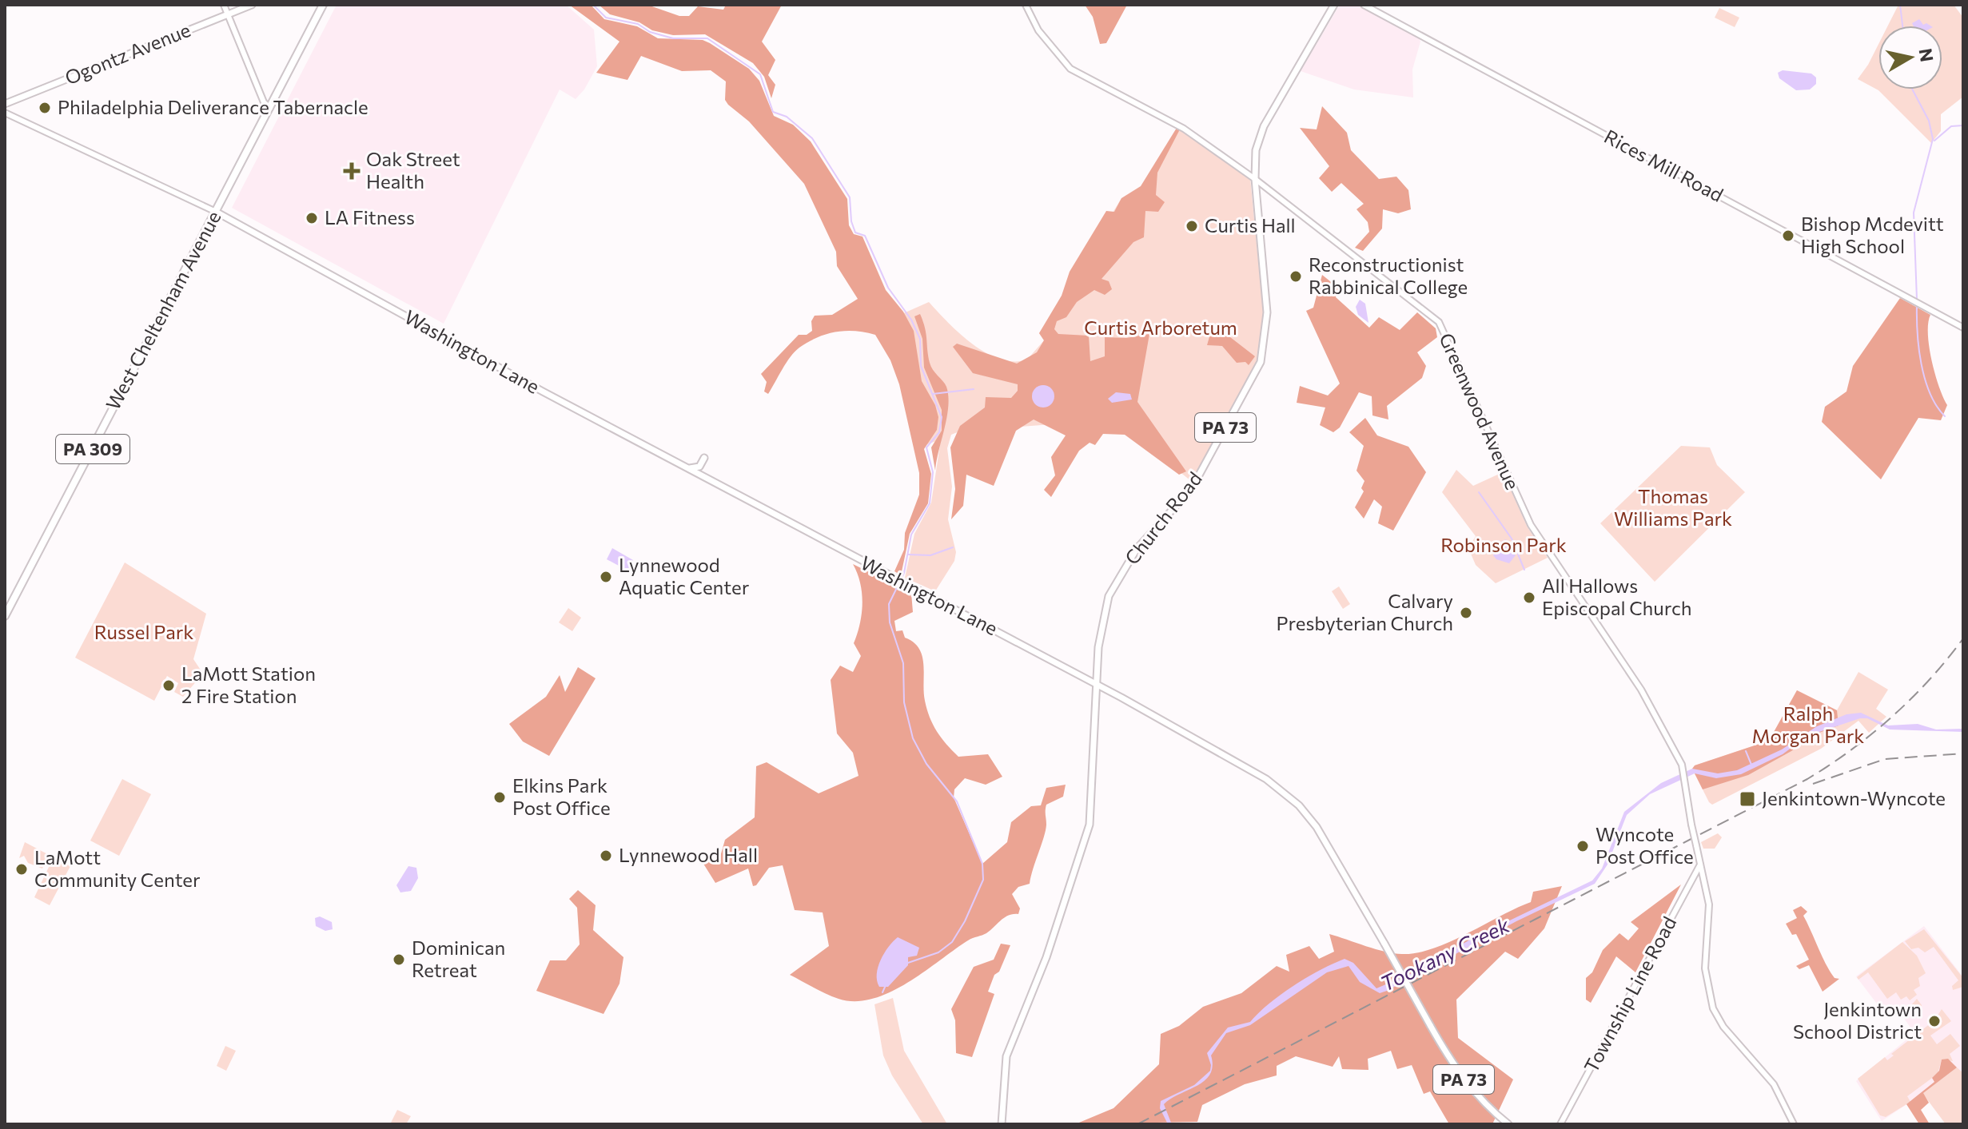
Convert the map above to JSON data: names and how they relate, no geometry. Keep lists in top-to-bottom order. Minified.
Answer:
{"streets":{"highway":["West Cheltenham Avenue","PA 309"],"main road":["Ogontz Avenue","Rices Mill Road","Washington Lane","Greenwood Avenue","PA 73","Church Road","Township Line Road"]},"crossings":[["West Cheltenham Avenue","Washington Lane"],["Washington Lane","Church Road"],["Greenwood Avenue","Church Road"],["Greenwood Avenue","Township Line Road"]],"water":["Tookany Creek"],"parks":["Curtis Arboretum","Thomas Williams Park","Robinson Park","Russel Park","Ralph Morgan Park"],"places":{"other":["Philadelphia Deliverance Tabernacle","LA Fitness","Curtis Hall","Bishop Mcdevitt High School","Reconstructionist Rabbinical College","Lynnewood Aquatic Center","All Hallows Episcopal Church","Calvary Presbyterian Church","LaMott Station 2 Fire Station","Elkins Park Post Office","Wyncote Post Office","Lynnewood Hall","LaMott Community Center","Dominican Retreat","Jenkintown School District"],"health":["Oak Street Health"],"transit":["Jenkintown-Wyncote"]},"north":"right"}
